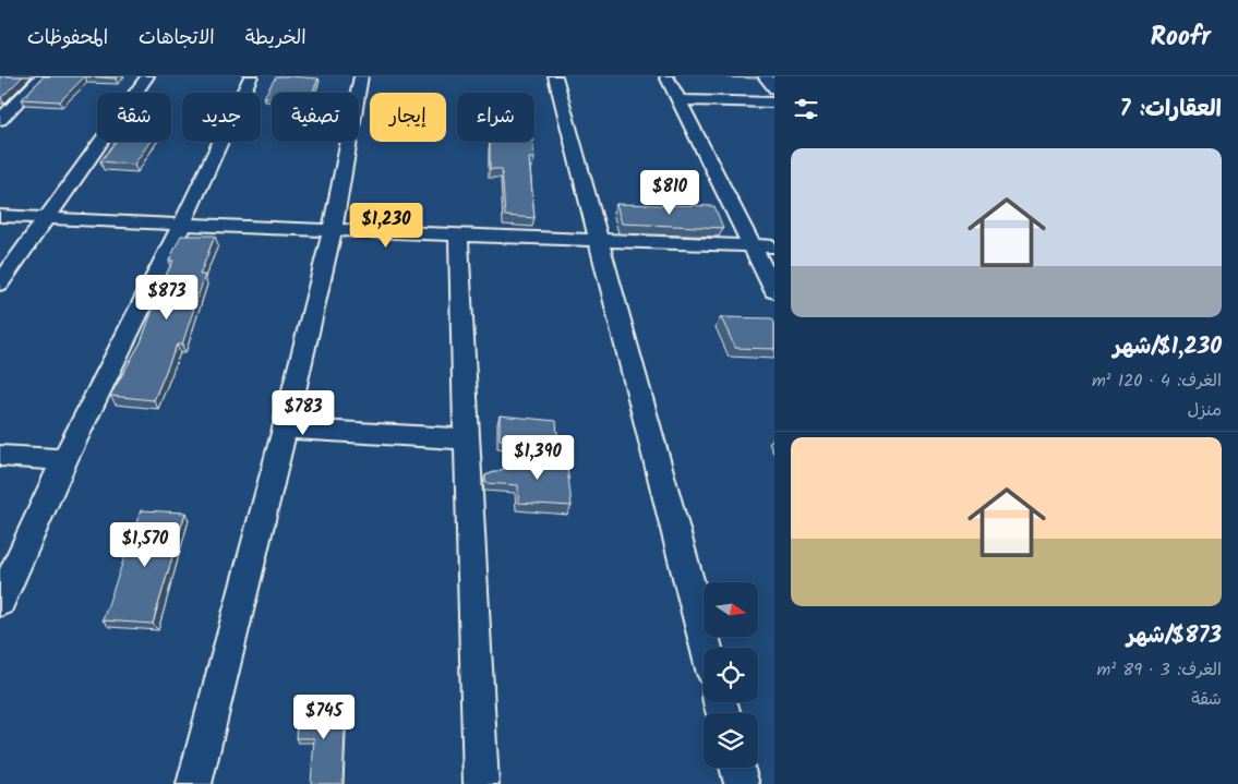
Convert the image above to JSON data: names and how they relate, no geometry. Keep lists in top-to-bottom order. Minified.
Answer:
{"north":"right","page":{"header":"Roofr","nav":["الخريطة","الاتجاهات","المحفوظات"],"heading":"العقارات: 7","chip":["شراء","إيجار","تصفية","جديد","شقة"],"list":[{"name":"$1,230/شهر","note":"الغرف: 4 · 120 m² · منزل"},{"name":"$873/شهر","note":"الغرف: 3 · 89 m² · شقة"}],"price":["$810","$1,230","$873","$783","$1,390","$1,570","$745"]}}
